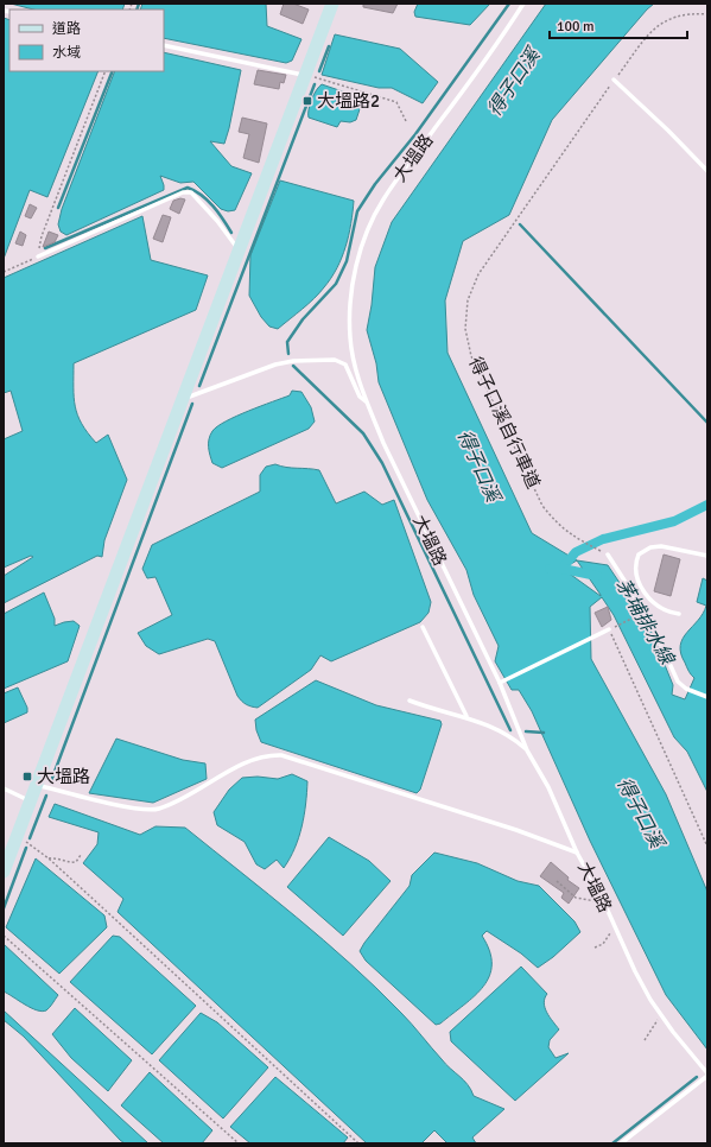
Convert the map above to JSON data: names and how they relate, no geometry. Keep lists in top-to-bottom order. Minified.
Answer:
{"streets":{"lane":["大塭路"],"path":["得子口溪自行車道"]},"water":["得子口溪","茅埔排水線"],"places":{"transit":["大塭路2","大塭路"]},"legend":["道路","水域"],"scale_bar":"100 m"}
